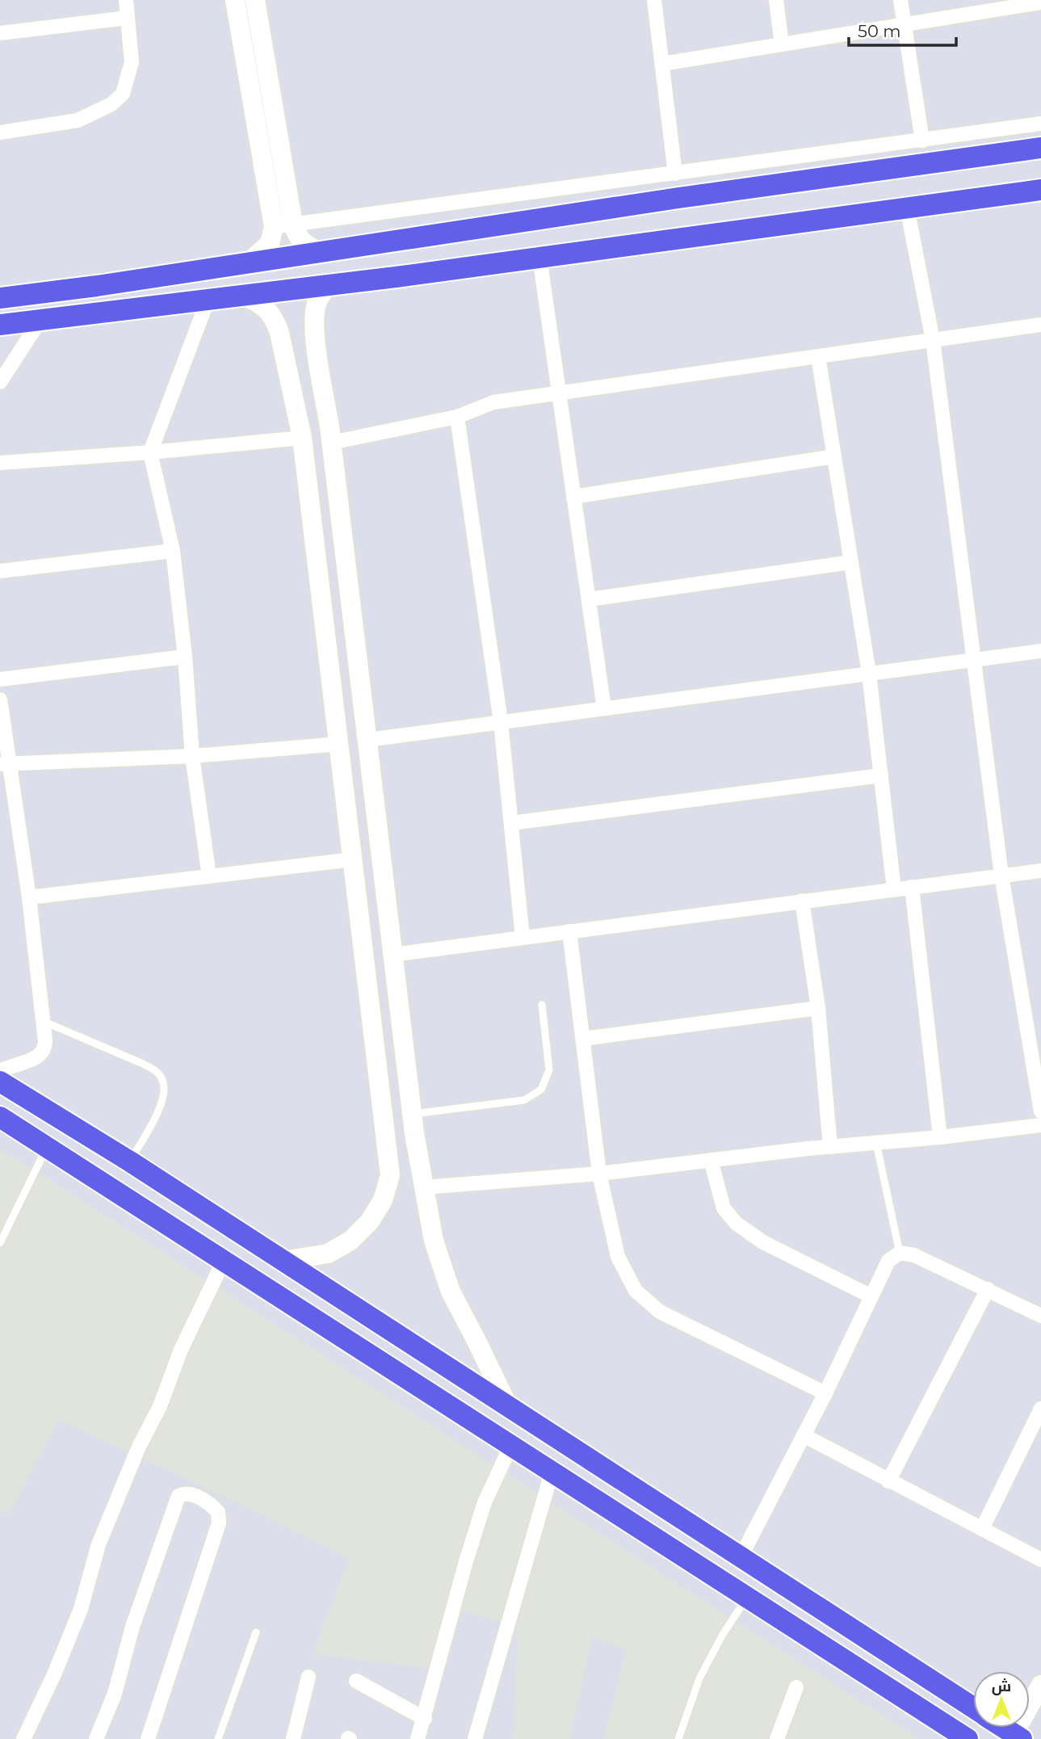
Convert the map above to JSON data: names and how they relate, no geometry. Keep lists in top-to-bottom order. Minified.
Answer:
{"scale_bar":"50 m","north":"top"}
